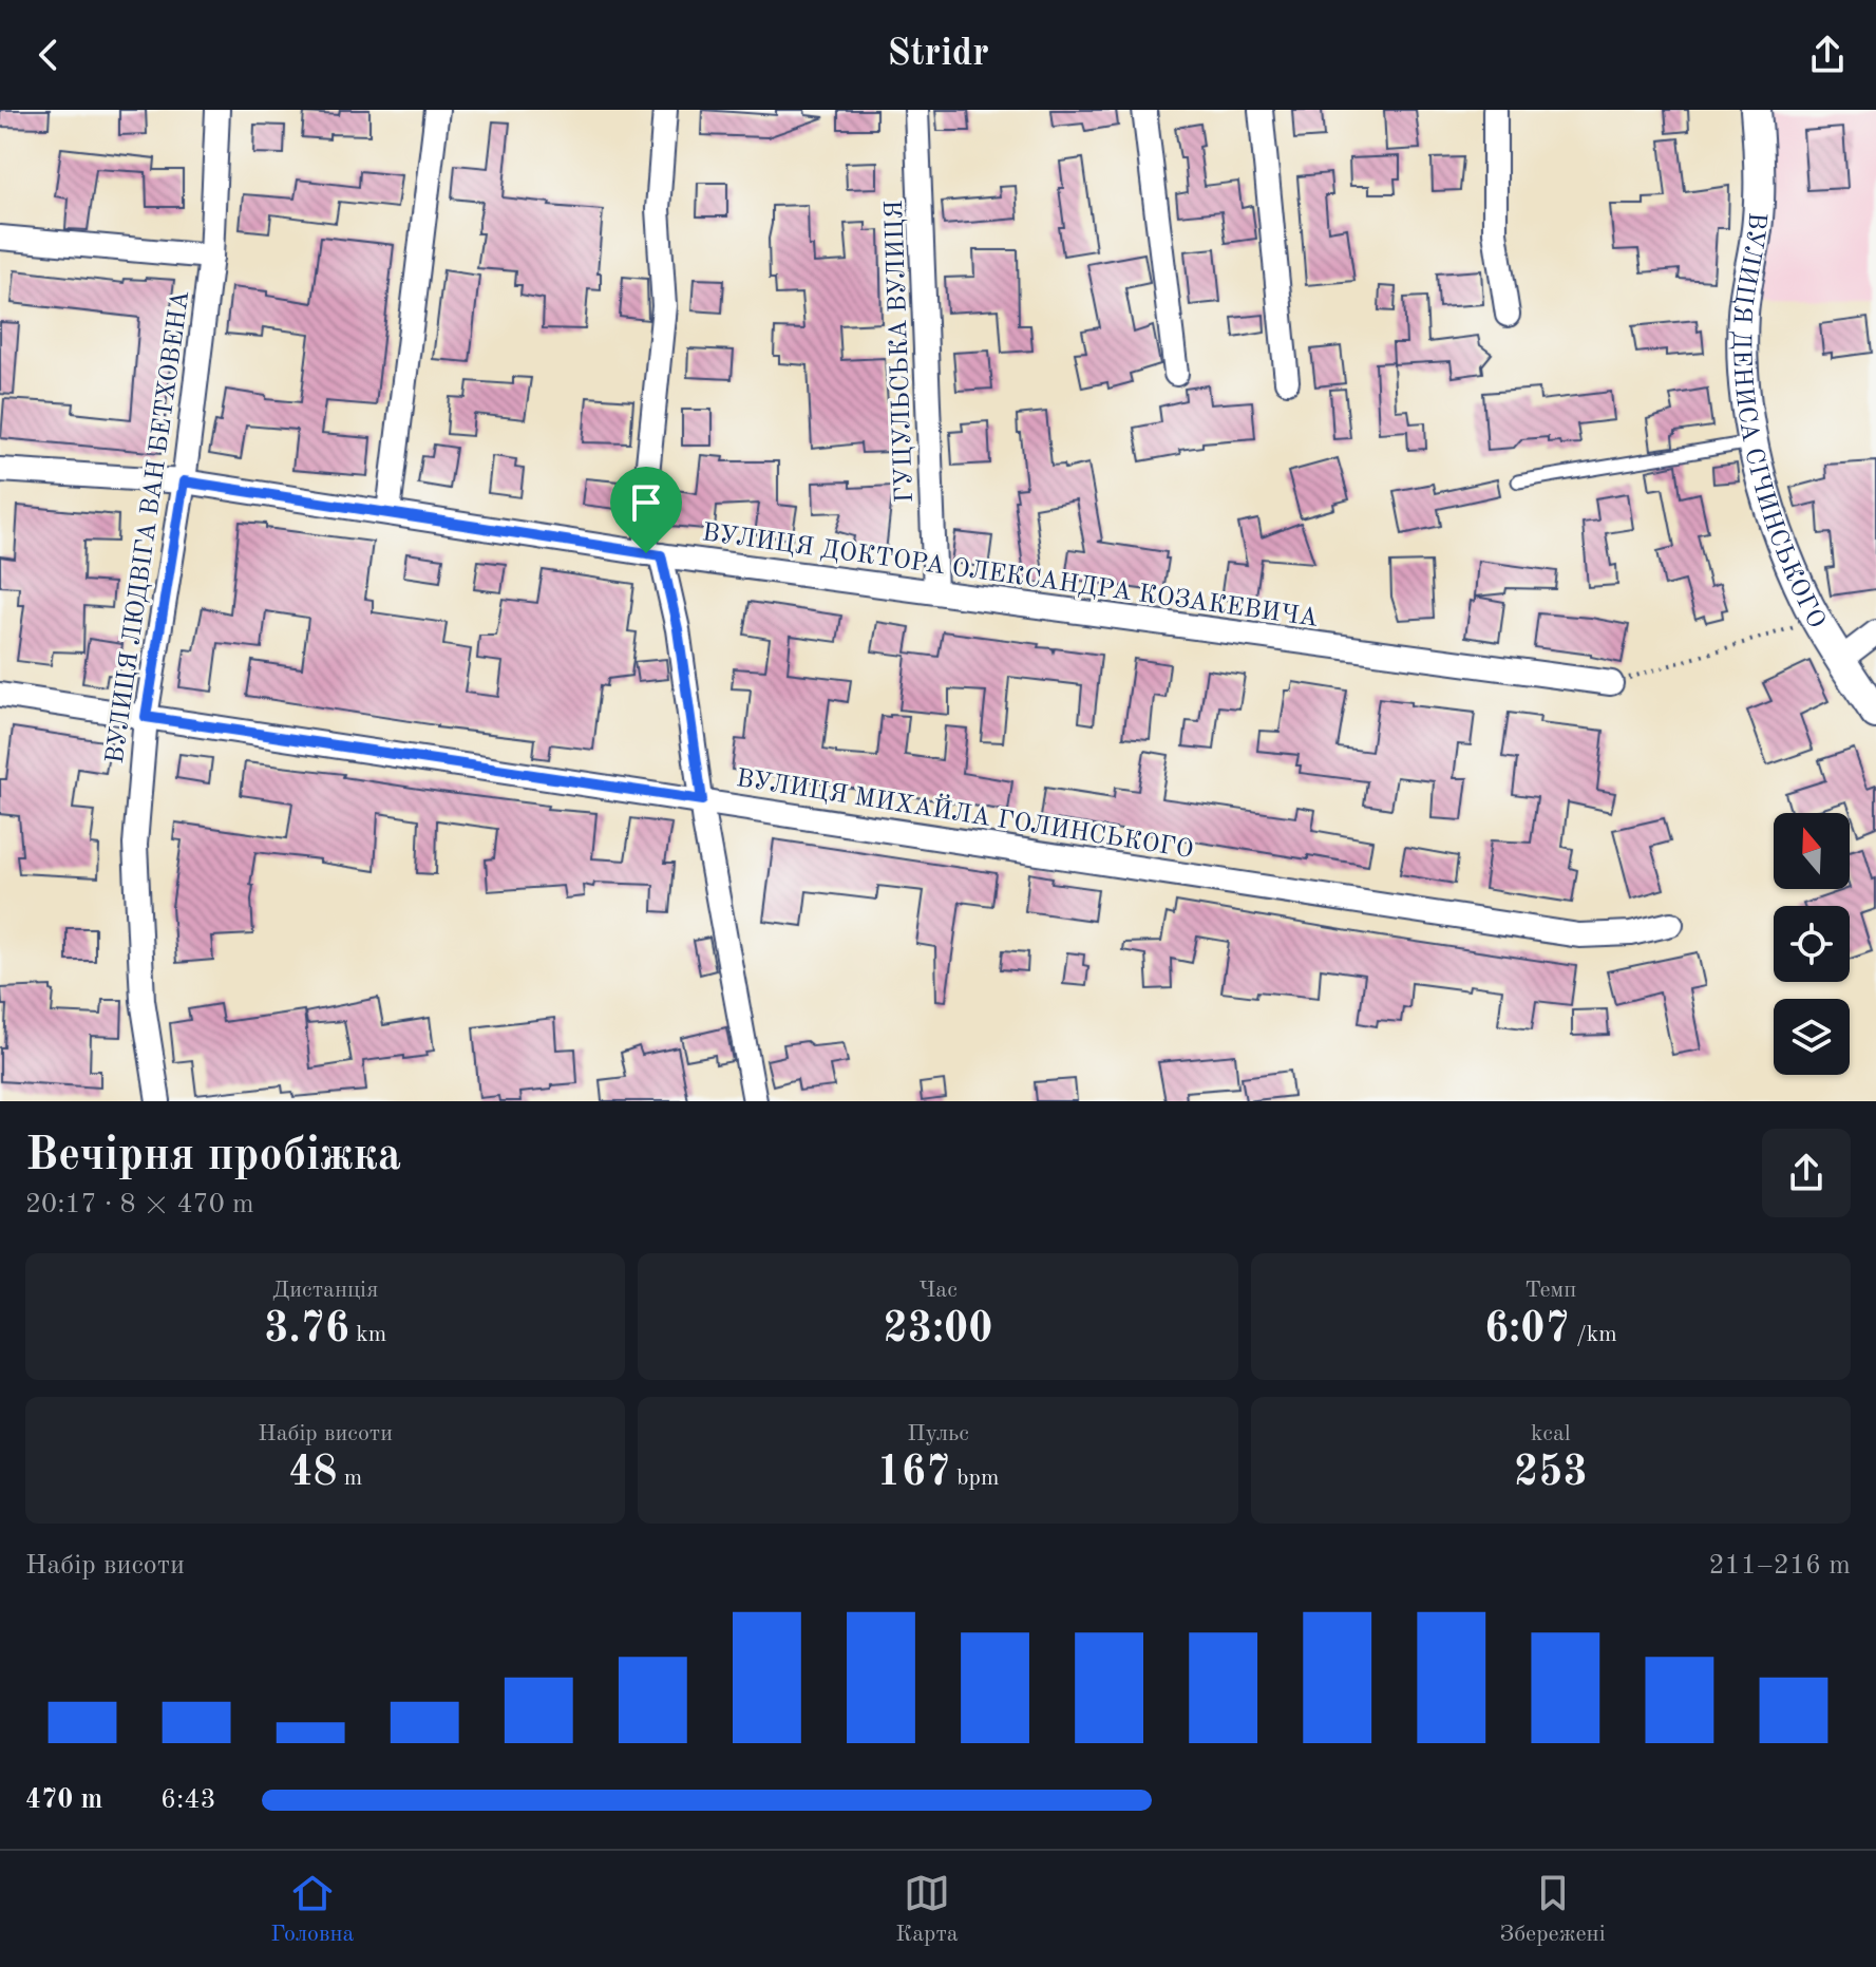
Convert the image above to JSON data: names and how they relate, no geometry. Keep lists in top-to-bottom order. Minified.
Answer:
{"streets":{"street":["ГУЦУЛЬСЬКА ВУЛИЦЯ","ВУЛИЦЯ ДЕНИСА СІЧИНСЬКОГО","ВУЛИЦЯ ЛЮДВІГА ВАН БЕТХОВЕНА","ВУЛИЦЯ ДОКТОРА ОЛЕКСАНДРА КОЗАКЕВИЧА","ВУЛИЦЯ МИХАЙЛА ГОЛИНСЬКОГО"]},"crossings":[["ГУЦУЛЬСЬКА ВУЛИЦЯ","ВУЛИЦЯ ДОКТОРА ОЛЕКСАНДРА КОЗАКЕВИЧА"],["ВУЛИЦЯ ЛЮДВІГА ВАН БЕТХОВЕНА","ВУЛИЦЯ ДОКТОРА ОЛЕКСАНДРА КОЗАКЕВИЧА"],["ВУЛИЦЯ ЛЮДВІГА ВАН БЕТХОВЕНА","ВУЛИЦЯ МИХАЙЛА ГОЛИНСЬКОГО"]],"north":"top","page":{"header":"Stridr","heading":["Вечірня пробіжка","20:17 · 8 × 470 m"],"stats":[["Дистанція","3.76 km"],["Час","23:00"],["Темп","6:07 /km"],["Набір висоти","48 m"],["Пульс","167 bpm"],["kcal","253"]],"chart":["Набір висоти","211–216 m"],"list":[{"name":"470 m","note":"6:43"}],"tabs":["Головна","Карта","Збережені"]}}
